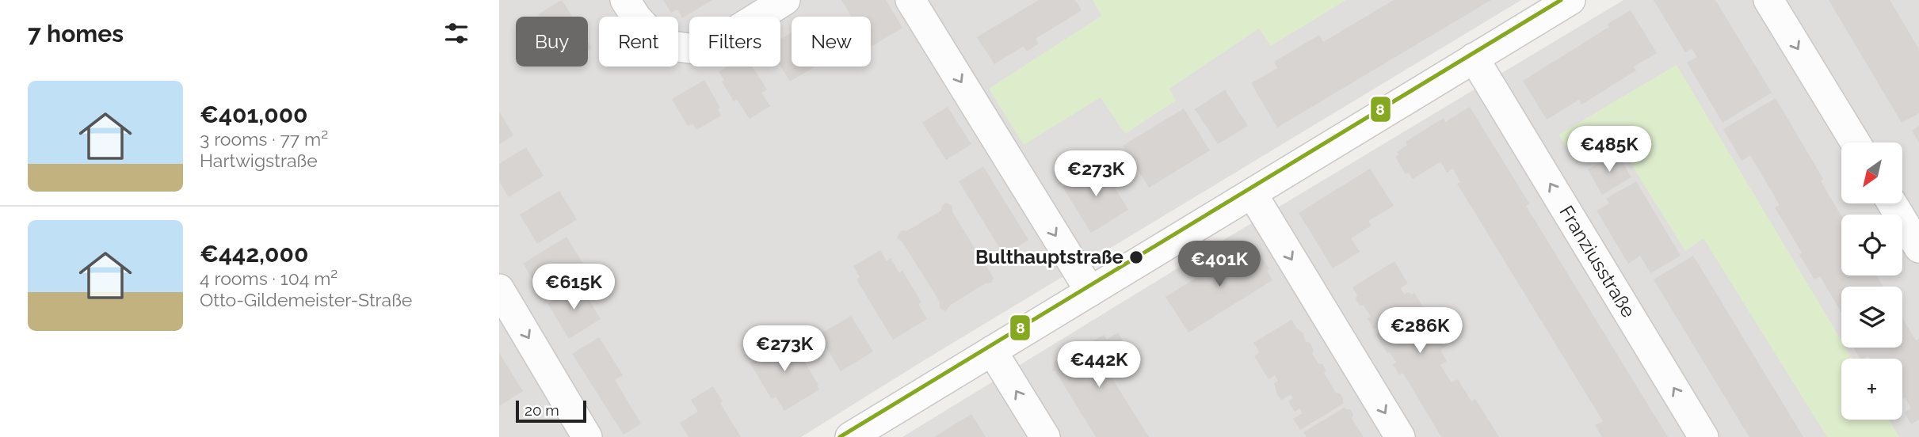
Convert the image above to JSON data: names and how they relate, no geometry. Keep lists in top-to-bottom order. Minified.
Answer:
{"streets":{"street":["Franziusstraße"]},"places":["Bulthauptstraße"],"lines":["transit line 8"],"scale_bar":"20 m","north":"bottom left","page":{"heading":"7 homes","chip":["Buy","Rent","Filters","New"],"list":[{"name":"€401,000","note":"3 rooms · 77 m² · Hartwigstraße"},{"name":"€442,000","note":"4 rooms · 104 m² · Otto-Gildemeister-Straße"}],"price":["€485K","€273K","€401K","€615K","€286K","€273K","€442K"],"map_buttons":"+","scale":"20 m"}}
